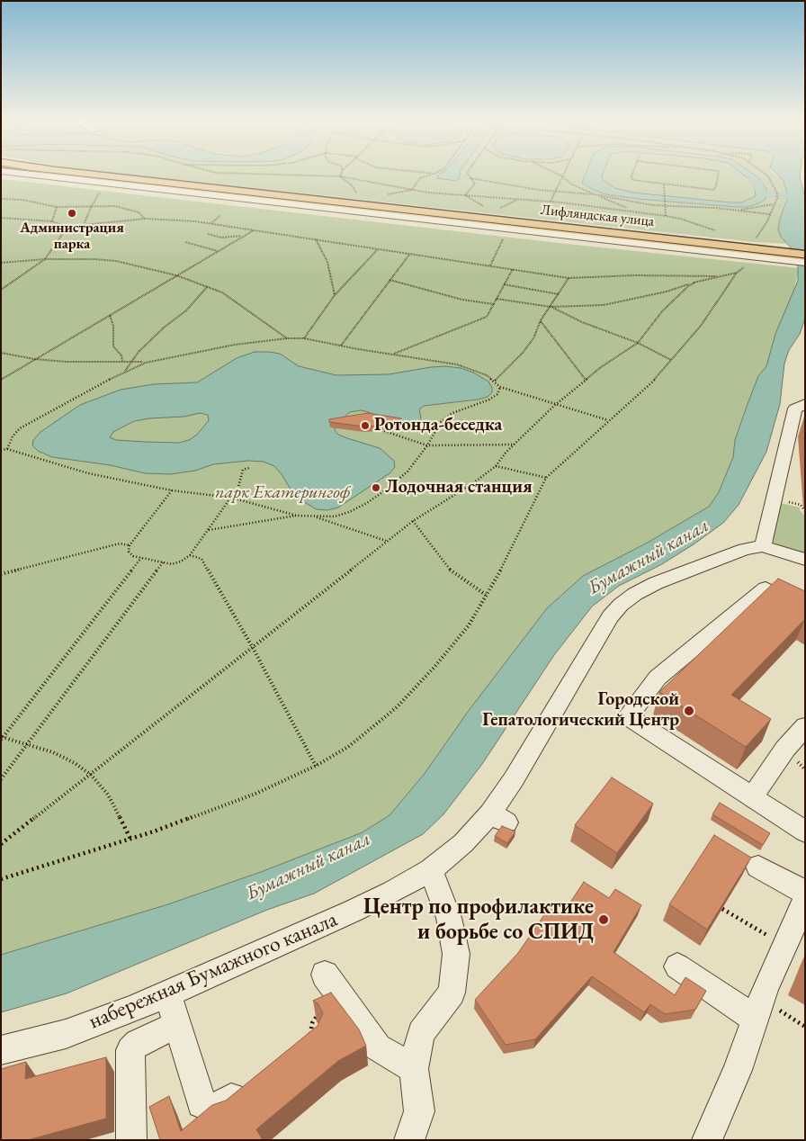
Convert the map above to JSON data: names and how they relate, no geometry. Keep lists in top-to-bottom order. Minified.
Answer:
{"streets":{"main road":["Лифляндская улица"],"street":["набережная Бумажного канала"]},"water":["Бумажный канал"],"parks":["парк Екатерингоф"],"places":["Администрация парка","Ротонда-беседка","Лодочная станция","Городской Гепатологический Центр","Центр по профилактике и борьбе со СПИД"]}
